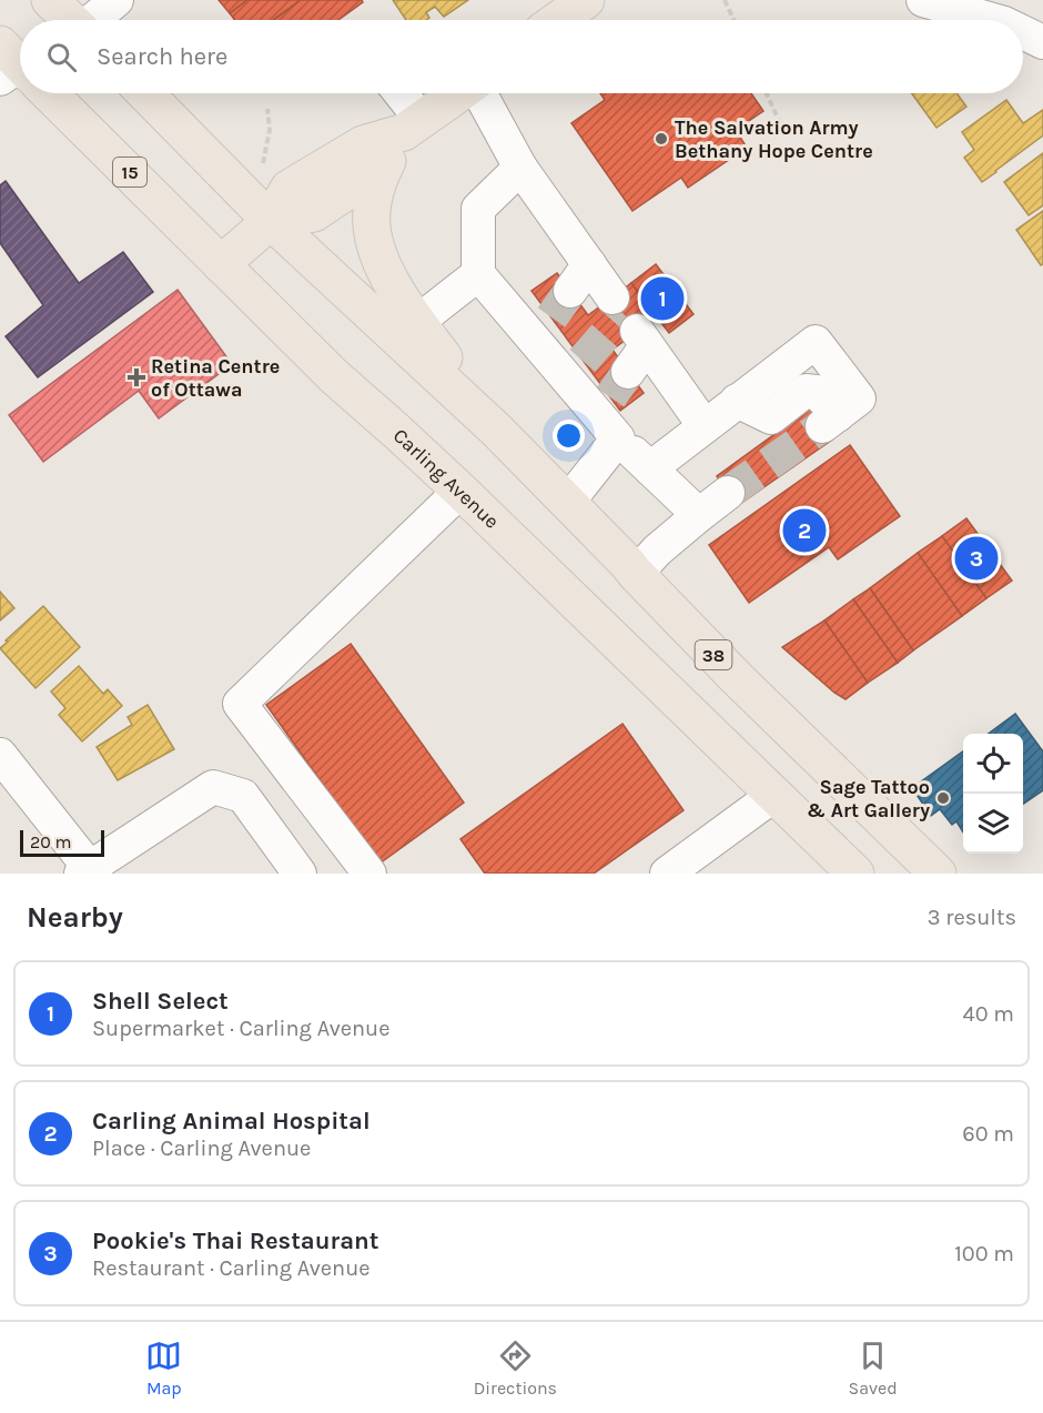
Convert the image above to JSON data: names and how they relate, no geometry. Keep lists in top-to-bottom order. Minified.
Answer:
{"streets":{"main road":["15","Carling Avenue","38"]},"places":{"other":["The Salvation Army Bethany Hope Centre","Sage Tattoo & Art Gallery"],"health":["Retina Centre of Ottawa"]},"scale_bar":"20 m","page":{"search":"Search here","pins":["1","2","3"],"scale":"20 m","heading":["Nearby","3 results"],"list":[{"mark":"1","name":"Shell Select","note":"Supermarket · Carling Avenue","value":"40 m"},{"mark":"2","name":"Carling Animal Hospital","note":"Place · Carling Avenue","value":"60 m"},{"mark":"3","name":"Pookie's Thai Restaurant","note":"Restaurant · Carling Avenue","value":"100 m"}],"nav":["Map","Directions","Saved"]}}
